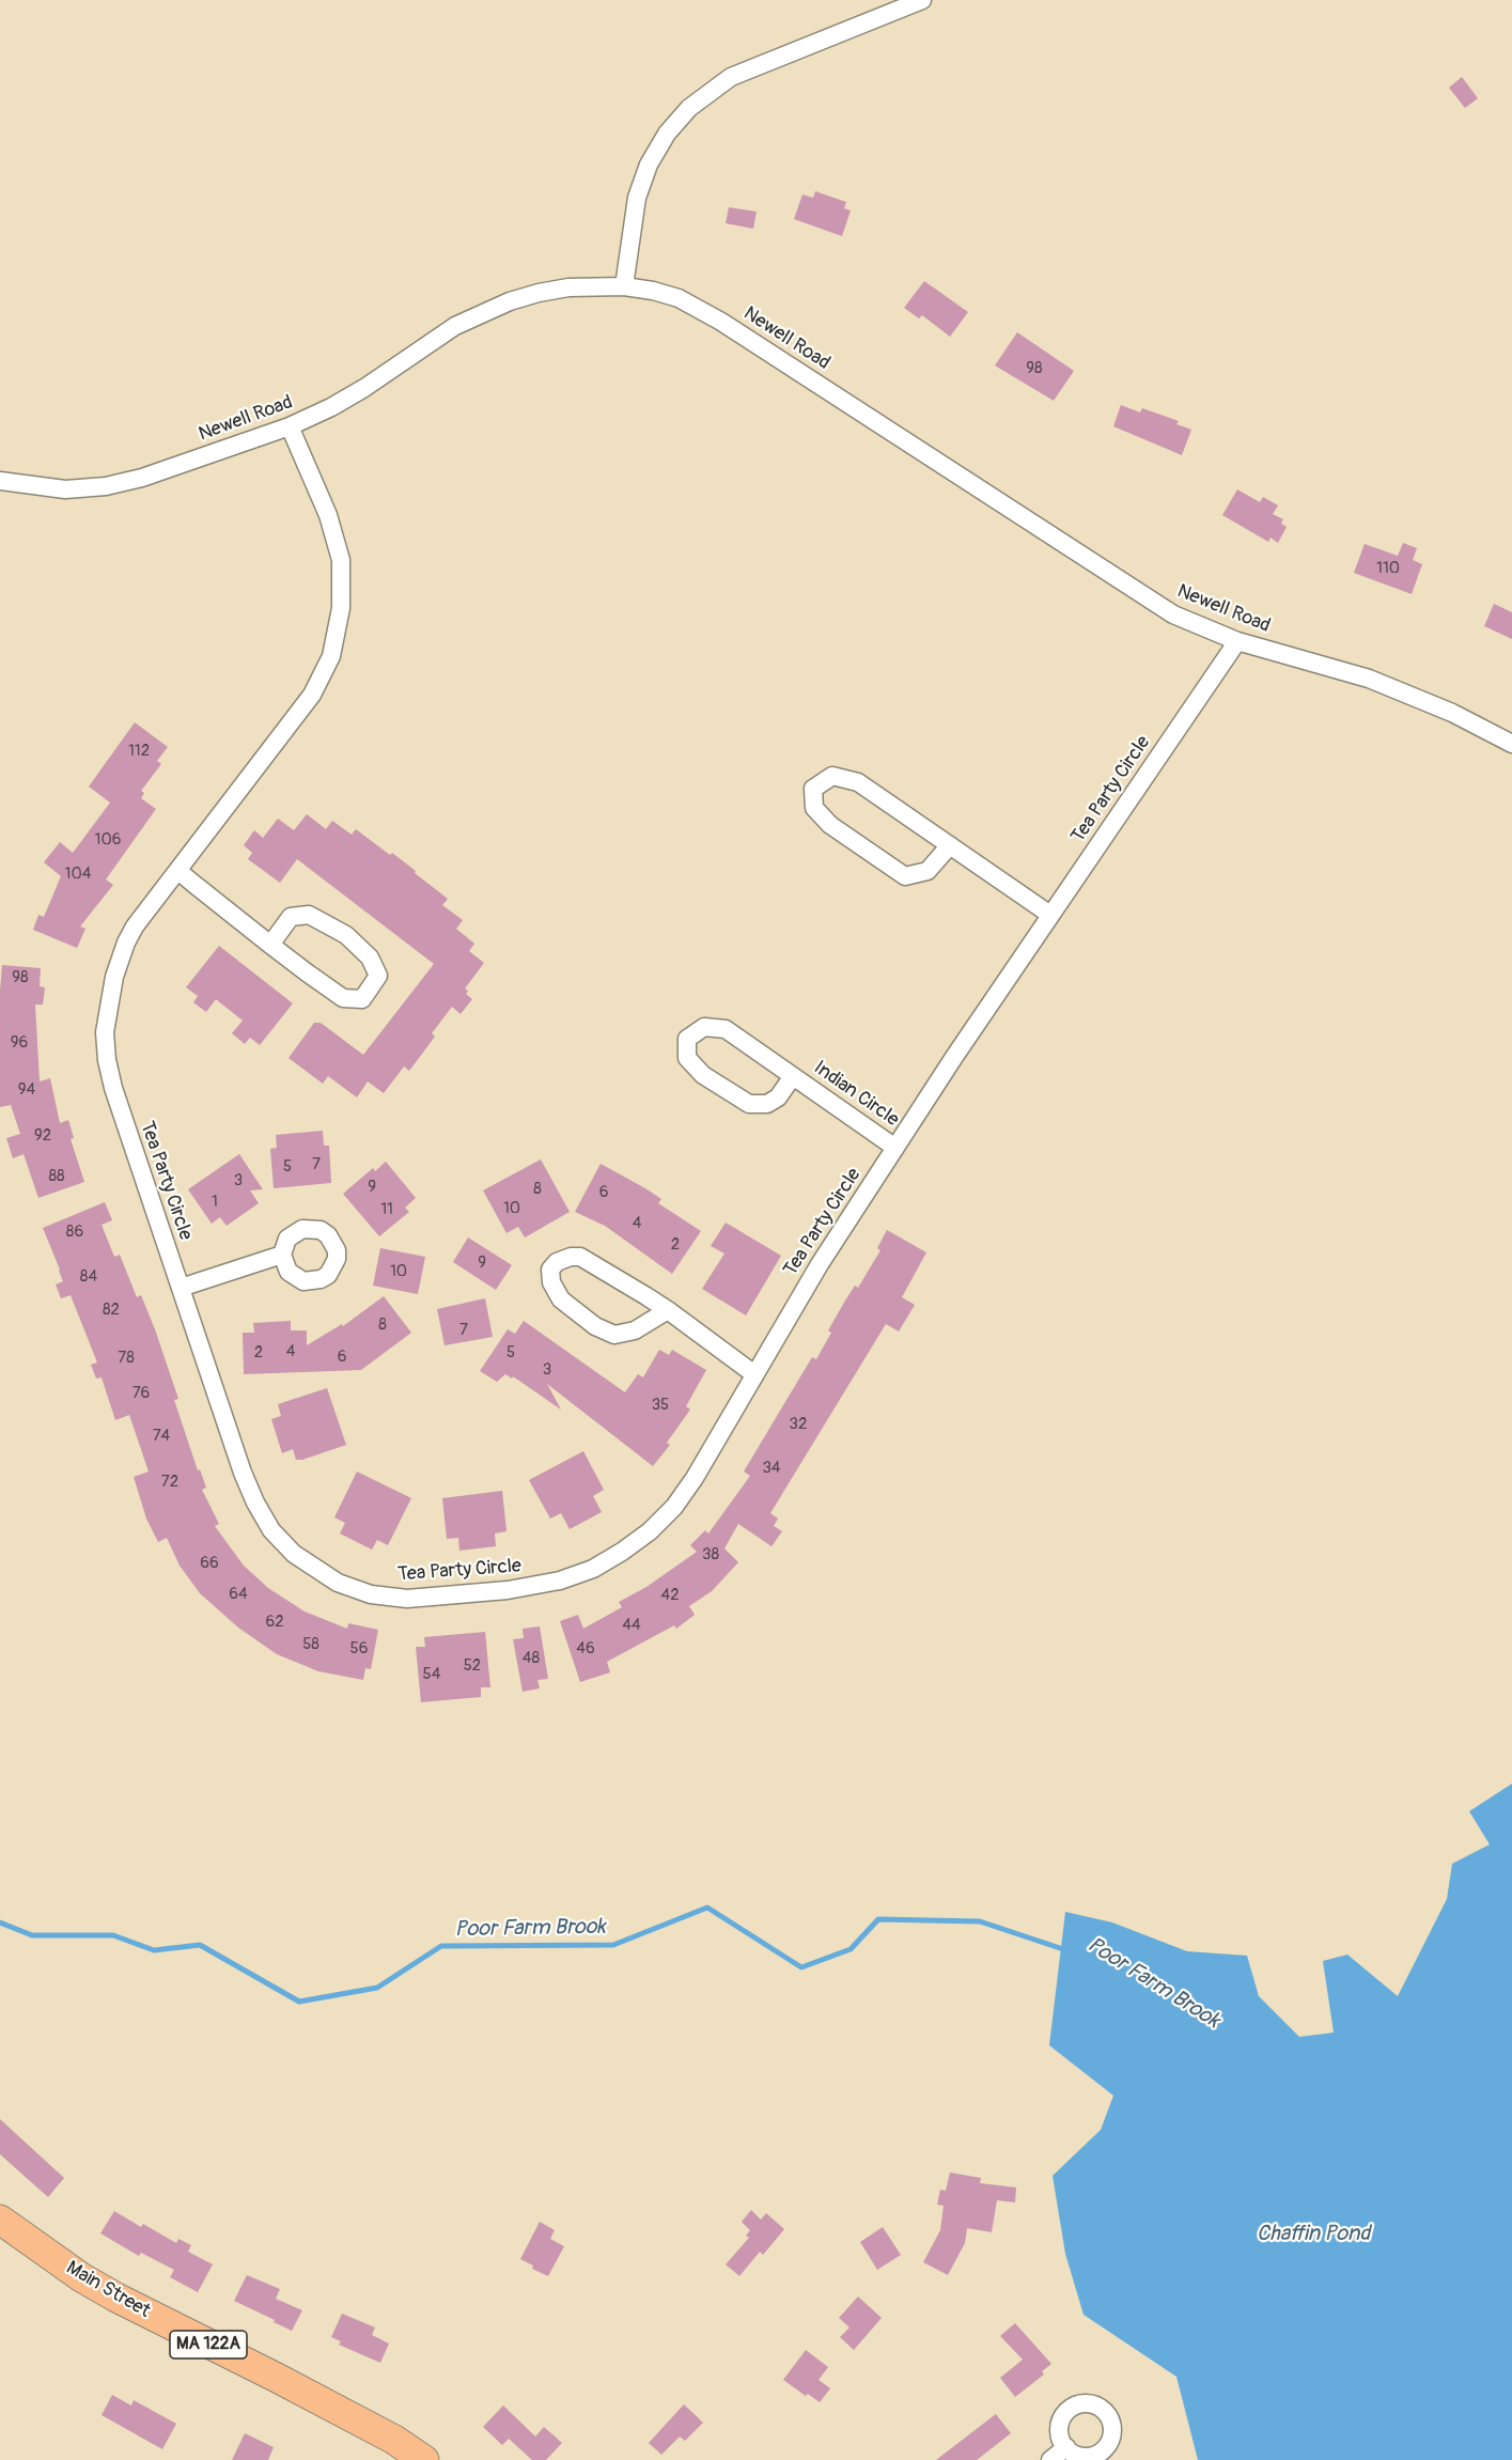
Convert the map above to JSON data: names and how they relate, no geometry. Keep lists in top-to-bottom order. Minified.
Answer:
{"streets":{"main road":["Main Street","MA 122A"],"street":["Newell Road","Tea Party Circle","Indian Circle"]},"crossings":[["Newell Road","Tea Party Circle"],["Tea Party Circle","Indian Circle"]],"water":["Poor Farm Brook","Chaffin Pond"],"house_numbers":["98","110","112","106","104","98","96","94","92","7","5","88","3","9","8","6","1","10","11","4","86","2","9","10","84","82","8","7","4","2","5","6","78","3","76","35","32","74","34","72","38","66","64","42","62","44","58","56","46","48","52","54"]}
